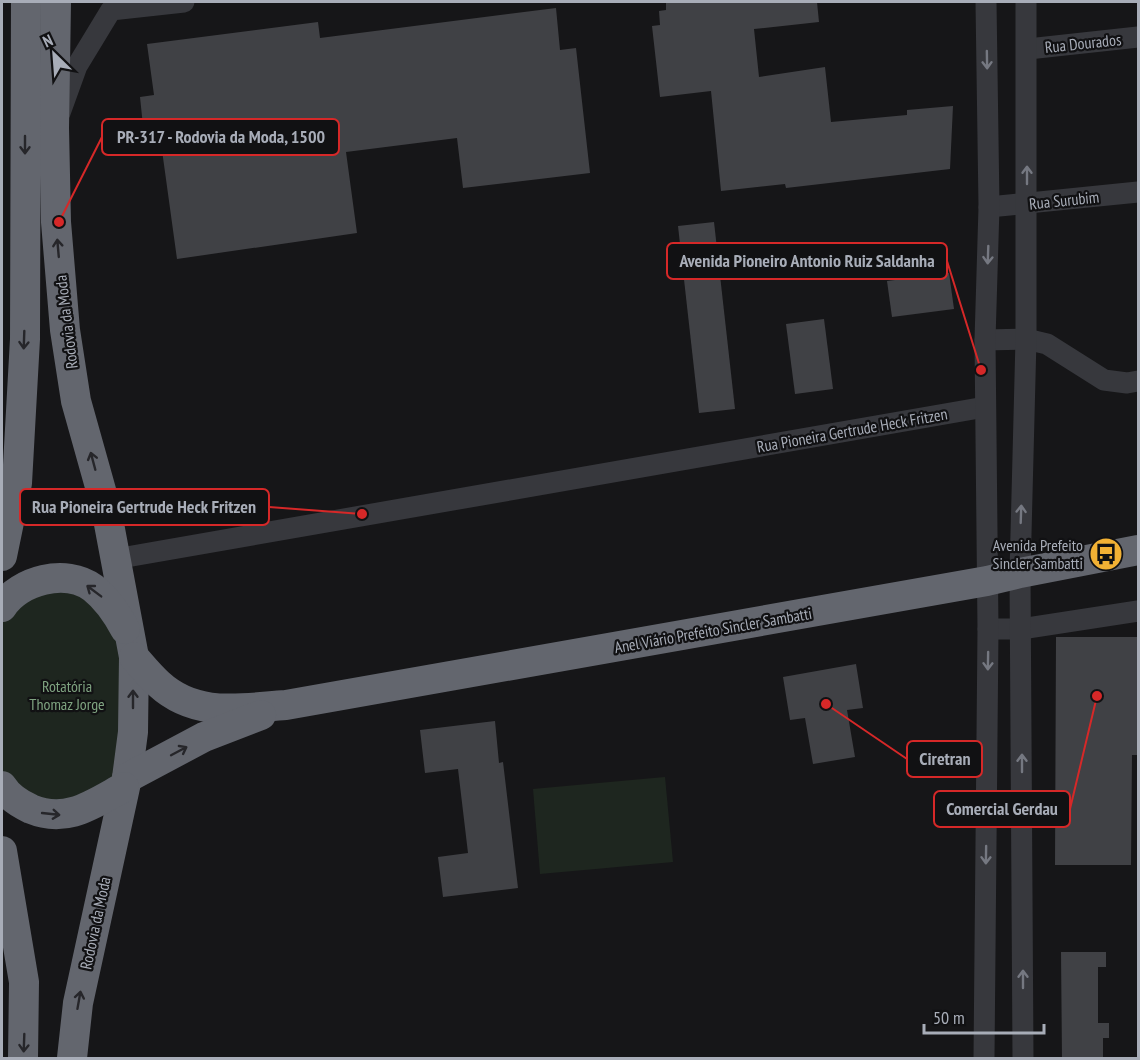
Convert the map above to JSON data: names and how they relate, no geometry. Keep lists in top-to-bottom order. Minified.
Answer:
{"streets":{"highway":["Rodovia da Moda","Anel Viário Prefeito Sincler Sambatti"],"street":["Rua Dourados","Rua Surubim","Rua Pioneira Gertrude Heck Fritzen"]},"crossings":[["Rodovia da Moda","Rua Pioneira Gertrude Heck Fritzen"],["Rodovia da Moda","Anel Viário Prefeito Sincler Sambatti"]],"parks":["Rotatória Thomaz Jorge"],"places":{"other":["PR-317 - Rodovia da Moda, 1500","Avenida Pioneiro Antonio Ruiz Saldanha","Rua Pioneira Gertrude Heck Fritzen","Comercial Gerdau","Ciretran"],"bus stop":["Avenida Prefeito Sincler Sambatti"]},"scale_bar":"50 m","north":"top left"}
